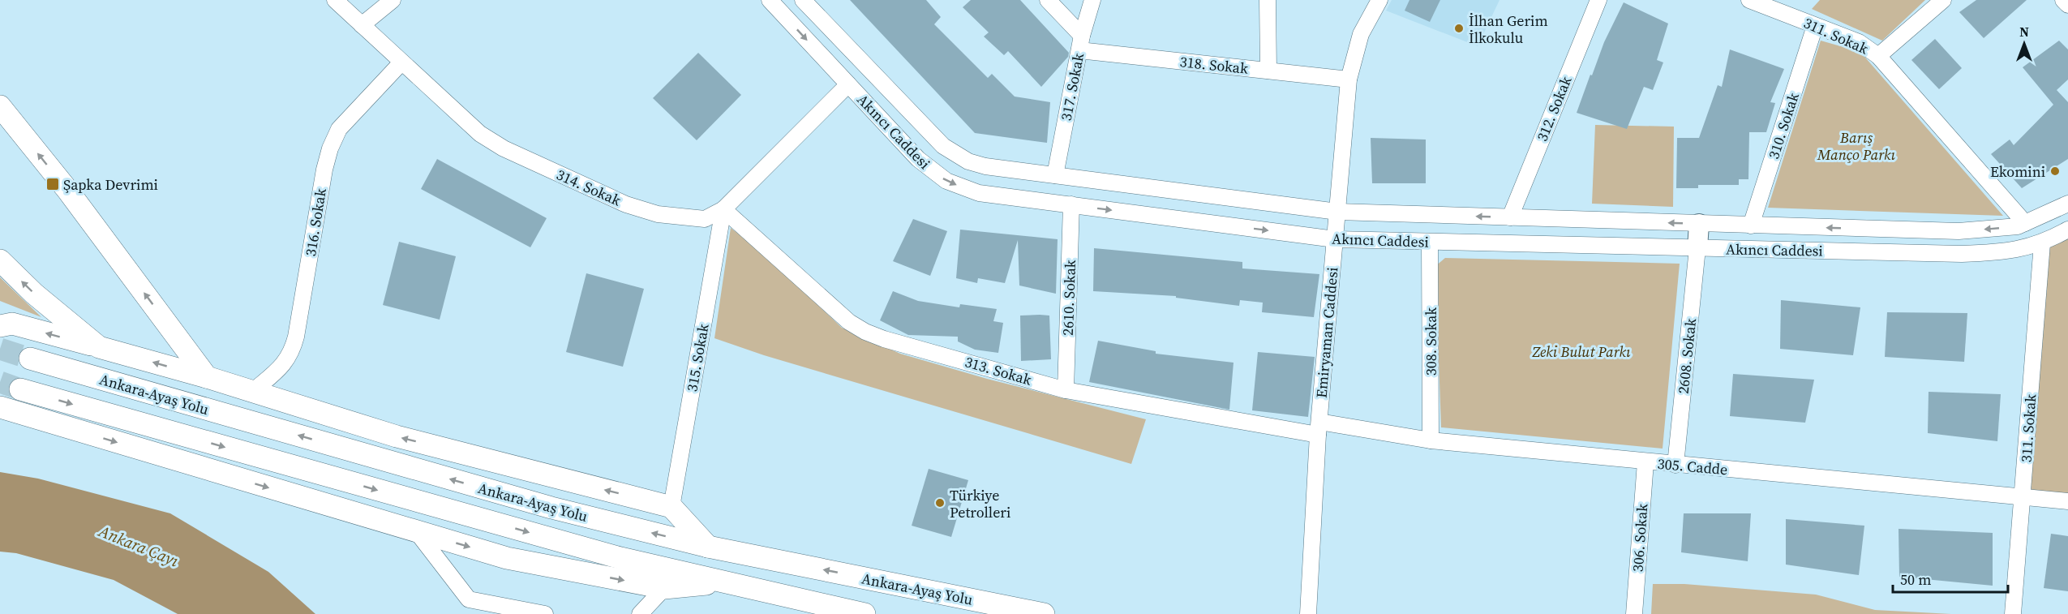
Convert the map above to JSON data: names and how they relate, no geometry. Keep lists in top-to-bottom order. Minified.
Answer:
{"streets":{"highway":["Ankara-Ayaş Yolu"],"street":["311. Sokak","318. Sokak","317. Sokak","312. Sokak","310. Sokak","Akıncı Caddesi","314. Sokak","316. Sokak","2610. Sokak","Emiryaman Caddesi","308. Sokak","2608. Sokak","315. Sokak","313. Sokak","305. Cadde","306. Sokak"]},"crossings":[["311. Sokak","310. Sokak"],["311. Sokak","Akıncı Caddesi"],["311. Sokak","305. Cadde"],["318. Sokak","317. Sokak"],["318. Sokak","Emiryaman Caddesi"],["317. Sokak","Akıncı Caddesi"],["312. Sokak","Akıncı Caddesi"],["310. Sokak","Akıncı Caddesi"],["Akıncı Caddesi","314. Sokak"],["Akıncı Caddesi","2610. Sokak"],["Akıncı Caddesi","Emiryaman Caddesi"],["Akıncı Caddesi","308. Sokak"],["Akıncı Caddesi","2608. Sokak"],["314. Sokak","316. Sokak"],["314. Sokak","315. Sokak"],["314. Sokak","313. Sokak"],["2610. Sokak","313. Sokak"],["Emiryaman Caddesi","313. Sokak"],["Emiryaman Caddesi","305. Cadde"],["308. Sokak","305. Cadde"],["2608. Sokak","305. Cadde"],["315. Sokak","313. Sokak"],["313. Sokak","305. Cadde"],["305. Cadde","306. Sokak"]],"water":["Ankara Çayı"],"parks":["Barış Manço Parkı","Zeki Bulut Parkı"],"places":{"other":["İlhan Gerim İlkokulu","Ekomini","Türkiye Petrolleri"],"transit":["Şapka Devrimi"]},"scale_bar":"50 m","north":"top"}
